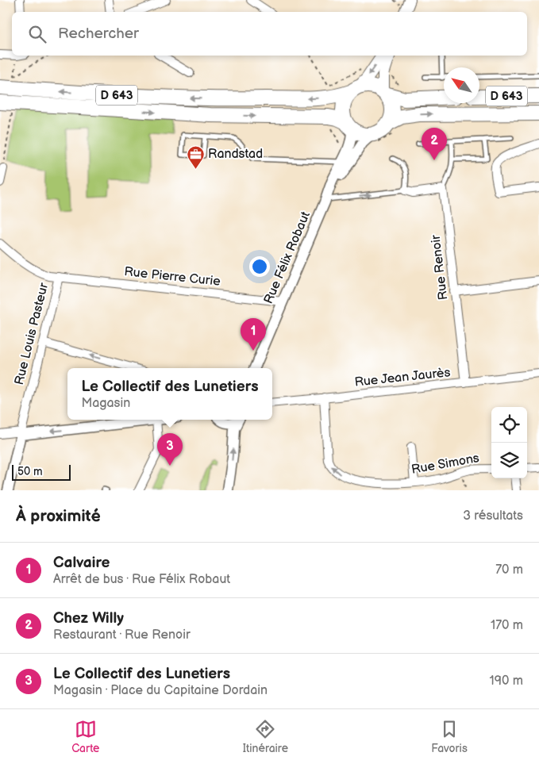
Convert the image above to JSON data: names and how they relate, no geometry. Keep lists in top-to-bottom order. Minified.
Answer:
{"streets":{"highway":["D 643"],"street":["Rue Félix Robaut","Rue Renoir","Rue Pierre Curie","Rue Louis Pasteur","Rue Jean Jaurès","Rue Simons"]},"crossings":[["D 643","Rue Félix Robaut"],["Rue Félix Robaut","Rue Pierre Curie"],["Rue Renoir","Rue Jean Jaurès"],["Rue Pierre Curie","Rue Louis Pasteur"],["Rue Jean Jaurès","Rue Simons"]],"places":{"office":["Randstad"]},"scale_bar":"50 m","north":"top left","page":{"search":"Rechercher","pins":["2","1","3"],"popup":["Le Collectif des Lunetiers","Magasin"],"scale":"50 m","heading":["À proximité","3 résultats"],"list":[{"mark":"1","name":"Calvaire","note":"Arrêt de bus · Rue Félix Robaut","value":"70 m"},{"mark":"2","name":"Chez Willy","note":"Restaurant · Rue Renoir","value":"170 m"},{"mark":"3","name":"Le Collectif des Lunetiers","note":"Magasin · Place du Capitaine Dordain","value":"190 m"}],"nav":["Carte","Itinéraire","Favoris"]}}
